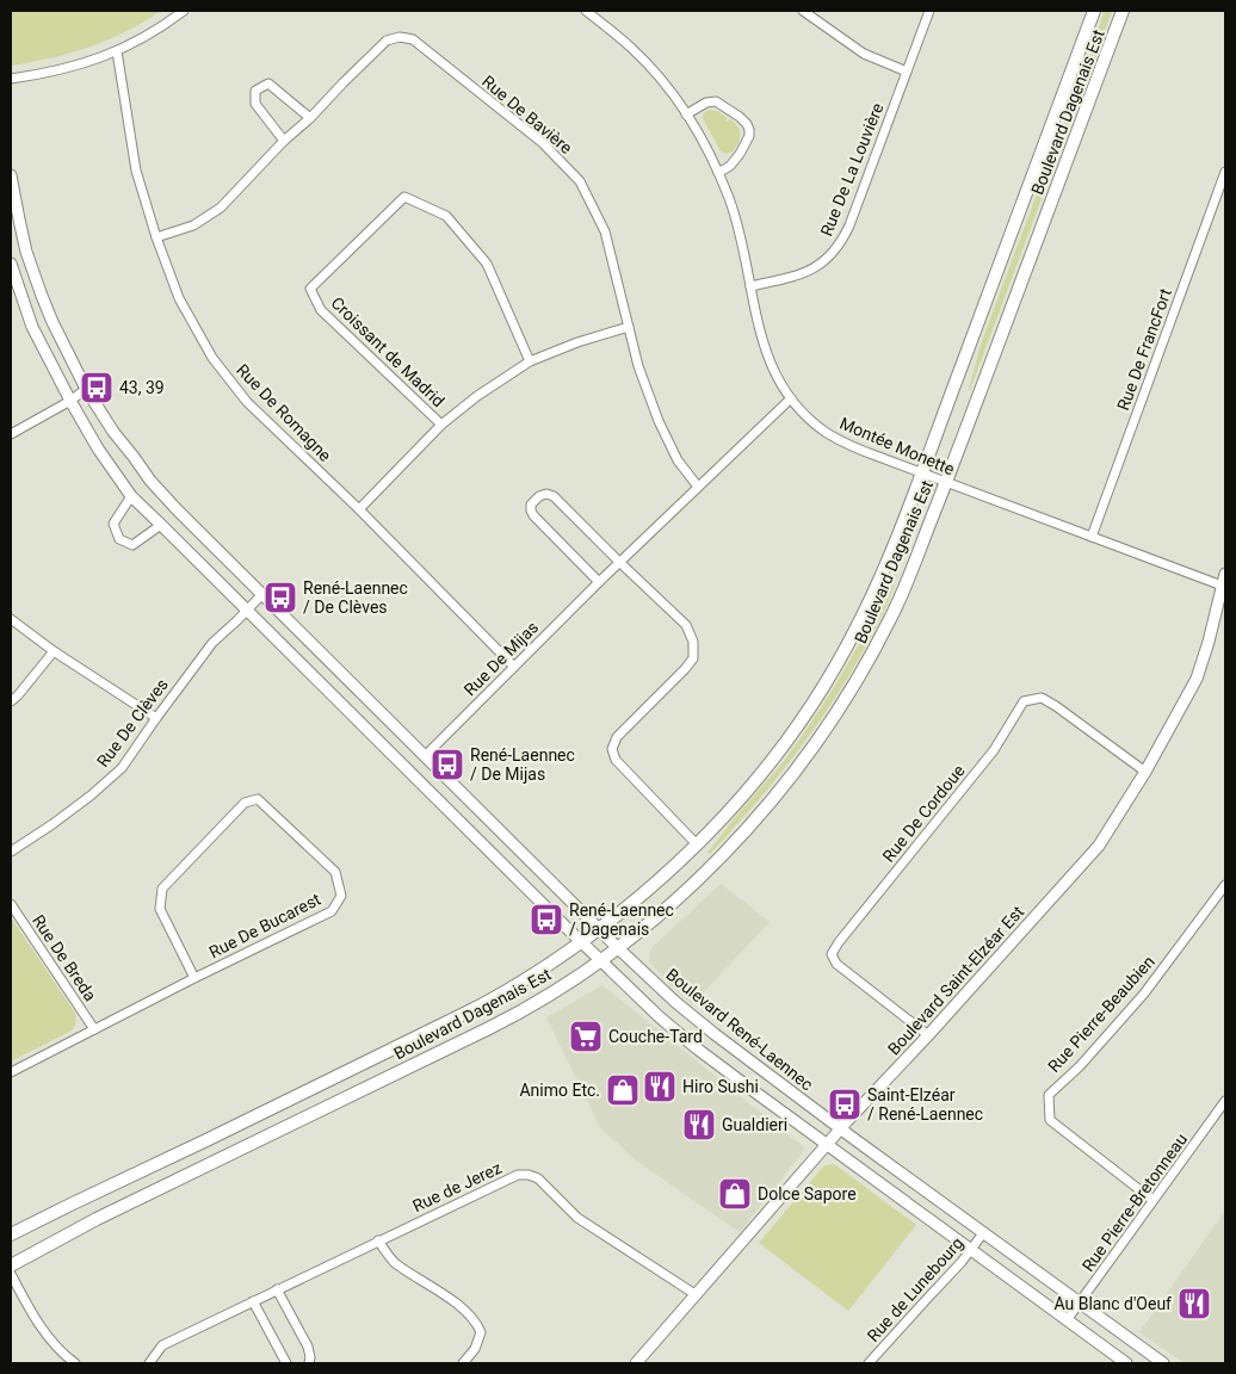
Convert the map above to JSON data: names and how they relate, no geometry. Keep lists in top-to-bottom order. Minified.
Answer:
{"streets":{"main road":["Boulevard Dagenais Est"],"street":["Rue De Bavière","Rue De La Louvière","Rue De FrancFort","Croissant de Madrid","Rue De Romagne","Montée Monette","Rue De Mijas","Rue De Clèves","Rue De Cordoue","Rue De Bucarest","Rue De Breda","Boulevard Saint-Elzéar Est","Rue Pierre-Beaubien","Boulevard René-Laennec","Rue de Jerez","Rue Pierre-Bretonneau","Rue de Lunebourg"]},"crossings":[["Boulevard Dagenais Est","Montée Monette"],["Boulevard Dagenais Est","Boulevard René-Laennec"],["Rue De Bavière","Rue De Romagne"],["Rue De Bavière","Rue De Mijas"],["Rue De La Louvière","Montée Monette"],["Rue De FrancFort","Montée Monette"],["Rue De Romagne","Rue De Mijas"],["Montée Monette","Rue De Mijas"],["Montée Monette","Boulevard Saint-Elzéar Est"],["Rue De Mijas","Boulevard René-Laennec"],["Rue De Clèves","Boulevard René-Laennec"],["Rue De Cordoue","Boulevard Saint-Elzéar Est"],["Rue De Bucarest","Rue De Breda"],["Boulevard Saint-Elzéar Est","Boulevard René-Laennec"],["Boulevard Saint-Elzéar Est","Rue de Jerez"],["Rue Pierre-Beaubien","Rue Pierre-Bretonneau"],["Boulevard René-Laennec","Rue Pierre-Bretonneau"],["Boulevard René-Laennec","Rue de Lunebourg"]],"places":{"bus stop":["43, 39","René-Laennec / De Clèves","René-Laennec / De Mijas","René-Laennec / Dagenais","Saint-Elzéar / René-Laennec"],"supermarket":["Couche-Tard"],"restaurant":["Hiro Sushi","Gualdieri","Au Blanc d'Oeuf"],"shop":["Animo Etc.","Dolce Sapore"]}}
